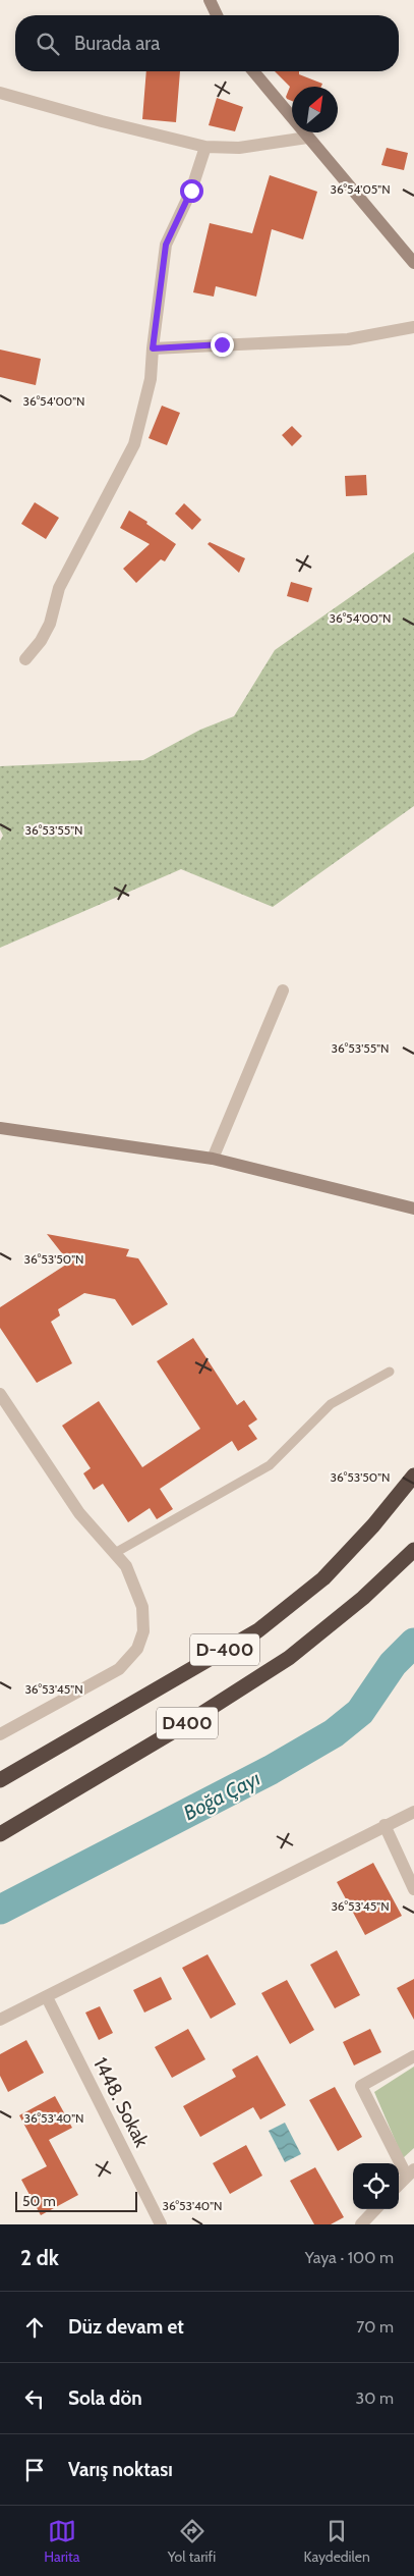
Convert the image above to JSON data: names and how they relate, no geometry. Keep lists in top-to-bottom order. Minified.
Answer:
{"streets":{"highway":["D-400","D400"],"street":["1448. Sokak"]},"water":["Boğa Çayı"],"scale_bar":"50 m","north":"top right","page":{"search":"Burada ara","scale":"50 m","heading":["2 dk","Yaya · 100 m"],"list":[["Düz devam et","70 m"],["Sola dön","30 m"],"Varış noktası"],"nav":["Harita","Yol tarifi","Kaydedilen"]},"coordinates":["36°54'05\"N","36°54'00\"N","36°53'55\"N","36°53'50\"N","36°53'45\"N","36°53'40\"N"]}
